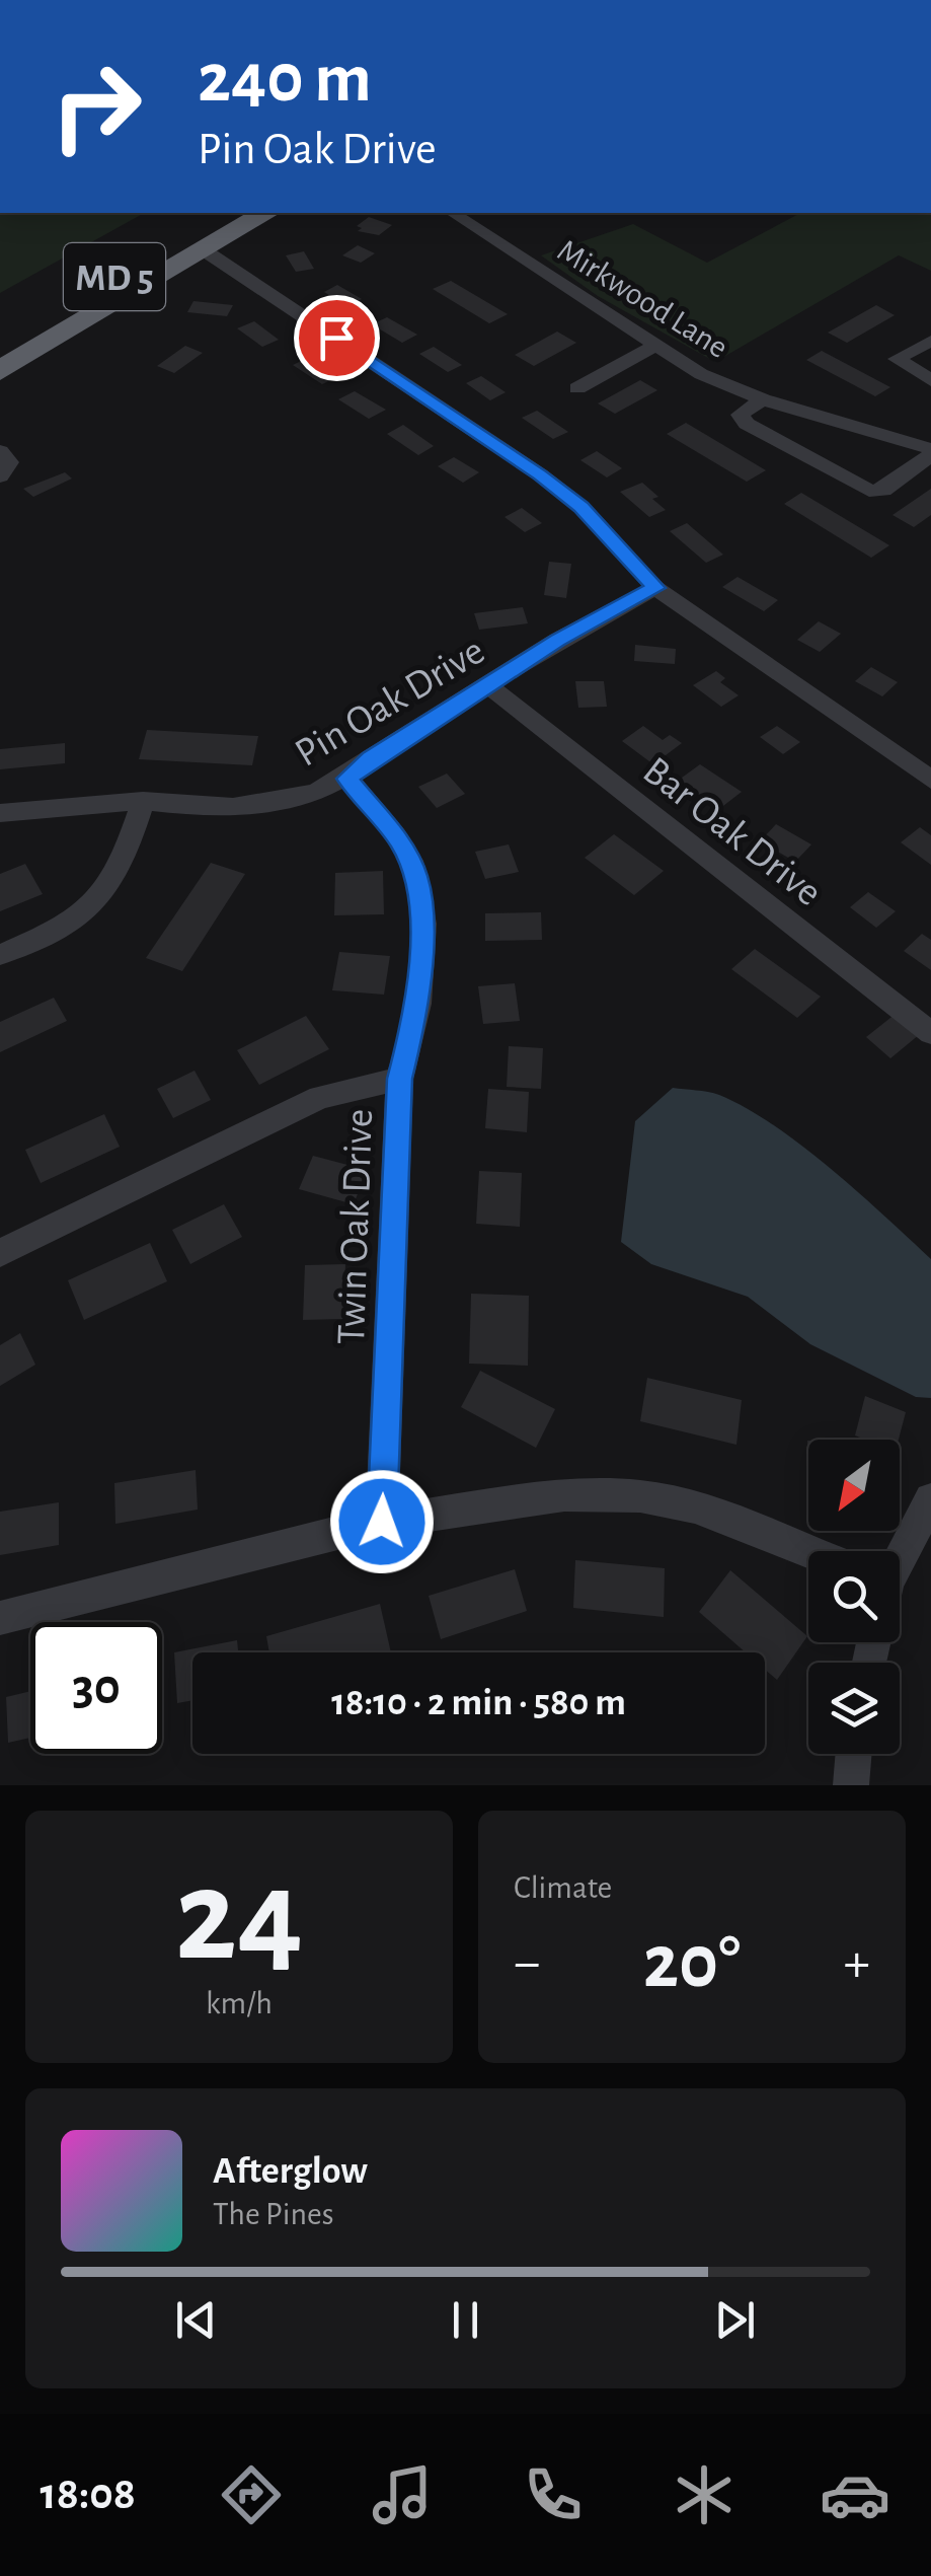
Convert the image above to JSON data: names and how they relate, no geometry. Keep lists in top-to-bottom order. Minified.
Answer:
{"streets":{"highway":["MD 5"],"street":["Mirkwood Lane","Pin Oak Drive","Bar Oak Drive","Twin Oak Drive"]},"crossings":[["Pin Oak Drive","Bar Oak Drive"],["Pin Oak Drive","Twin Oak Drive"]],"north":"bottom left","page":{"turn":["240 m","Pin Oak Drive"],"limit":"30","trip":"18:10 · 2 min · 580 m","tile":[["24","km/h"],"Climate"],"heat":["−","20°","+"],"song":["Afterglow","The Pines"],"tabs":"18:08"}}
